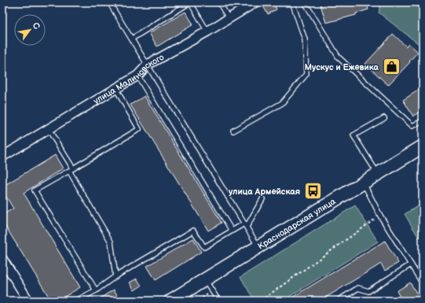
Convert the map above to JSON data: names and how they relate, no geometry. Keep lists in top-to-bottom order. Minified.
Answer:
{"streets":{"main road":["Краснодарская улица"],"street":["улица Малиновского"]},"places":{"shop":["Мускус и Ежевика"],"bus stop":["улица Армейская"]},"north":"top right"}
